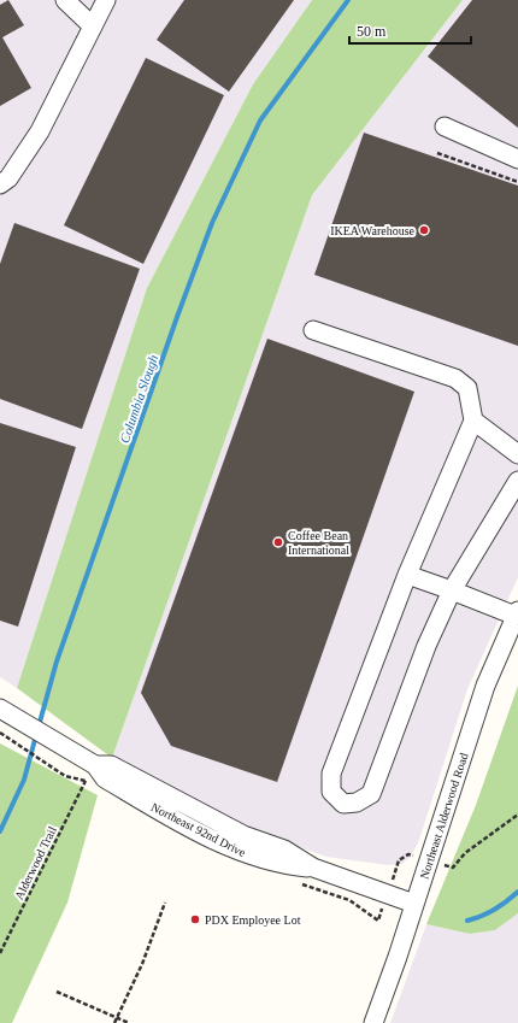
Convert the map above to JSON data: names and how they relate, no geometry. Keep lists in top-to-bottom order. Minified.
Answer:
{"streets":{"street":["Northeast Alderwood Road","Northeast 92nd Drive"],"path":["Alderwood Trail"]},"crossings":[["Northeast Alderwood Road","Northeast 92nd Drive"],["Northeast 92nd Drive","Alderwood Trail"]],"water":["Columbia Slough"],"places":["IKEA Warehouse","Coffee Bean International","PDX Employee Lot"],"scale_bar":"50 m"}
